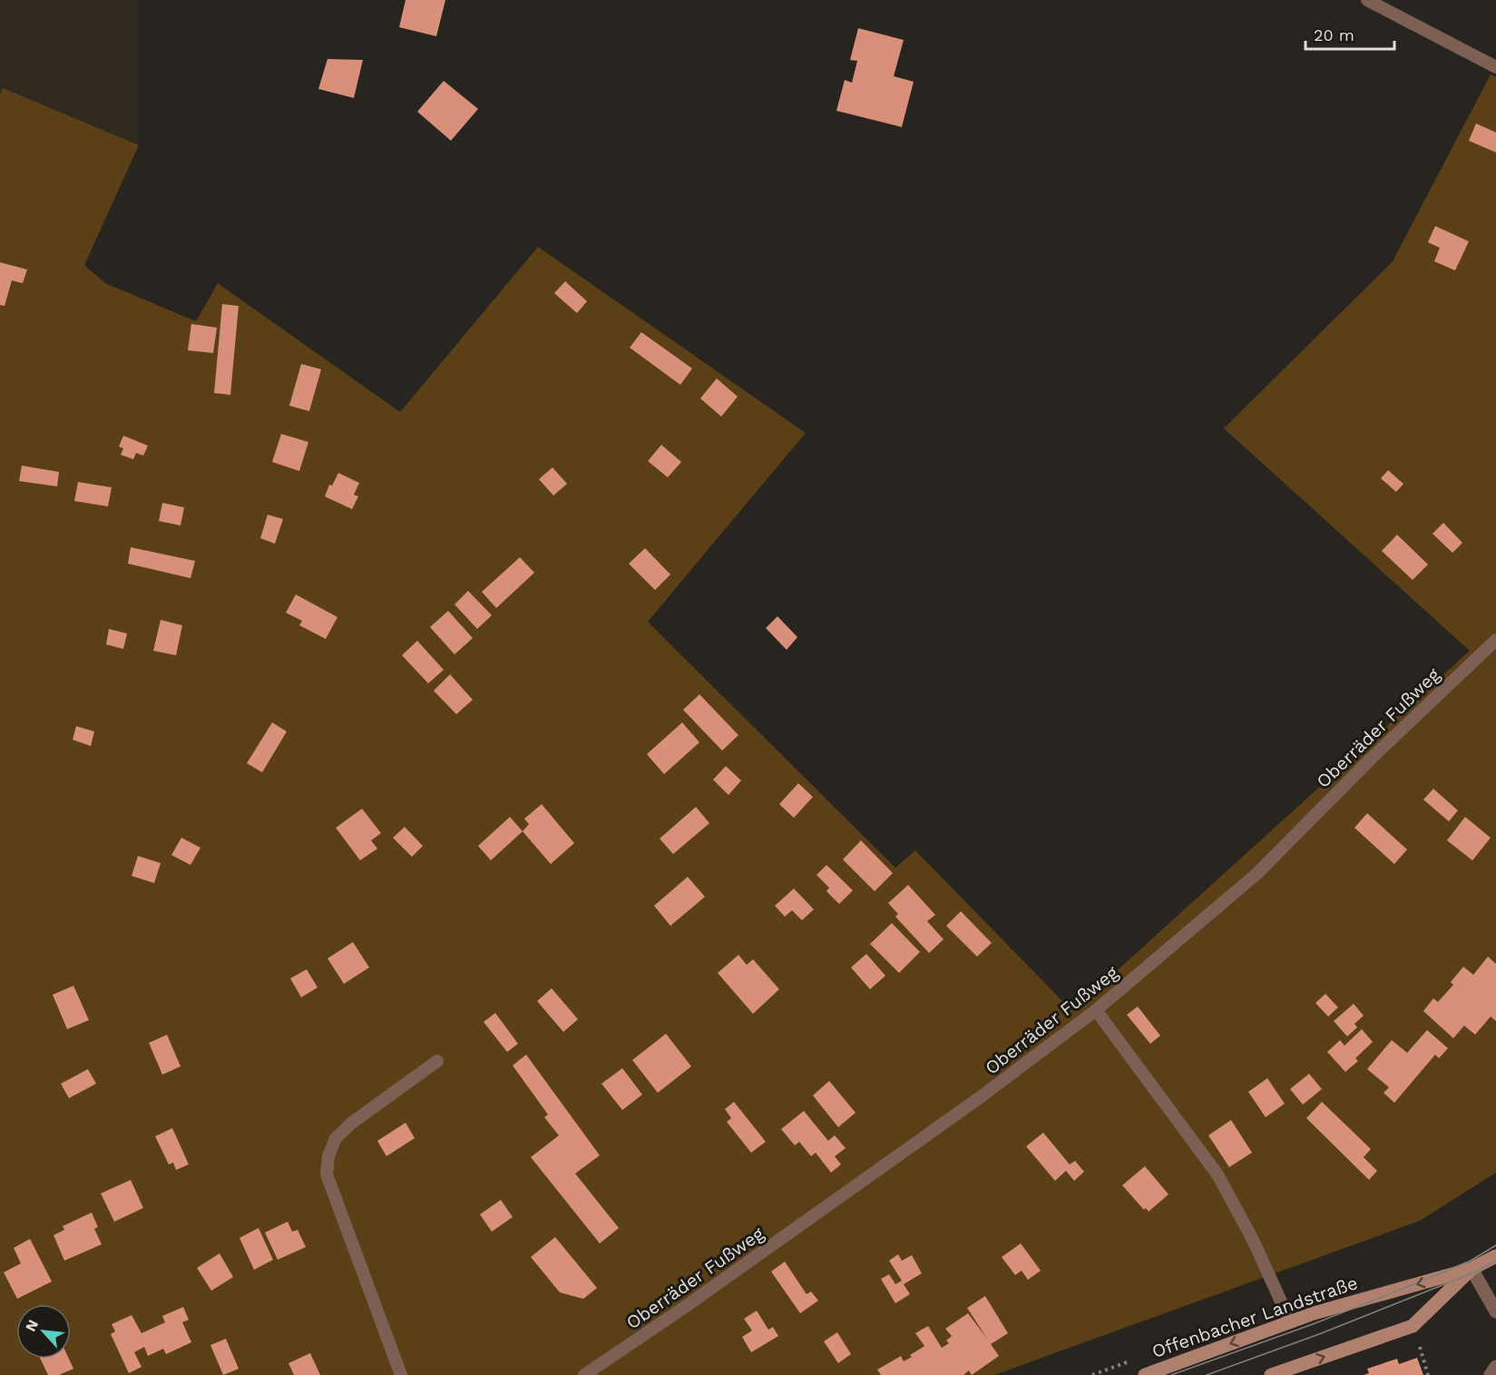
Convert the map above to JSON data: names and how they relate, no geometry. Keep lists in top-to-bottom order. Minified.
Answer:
{"streets":{"main road":["Offenbacher Landstraße"],"lane":["Oberräder Fußweg"]},"scale_bar":"20 m","north":"top left"}
